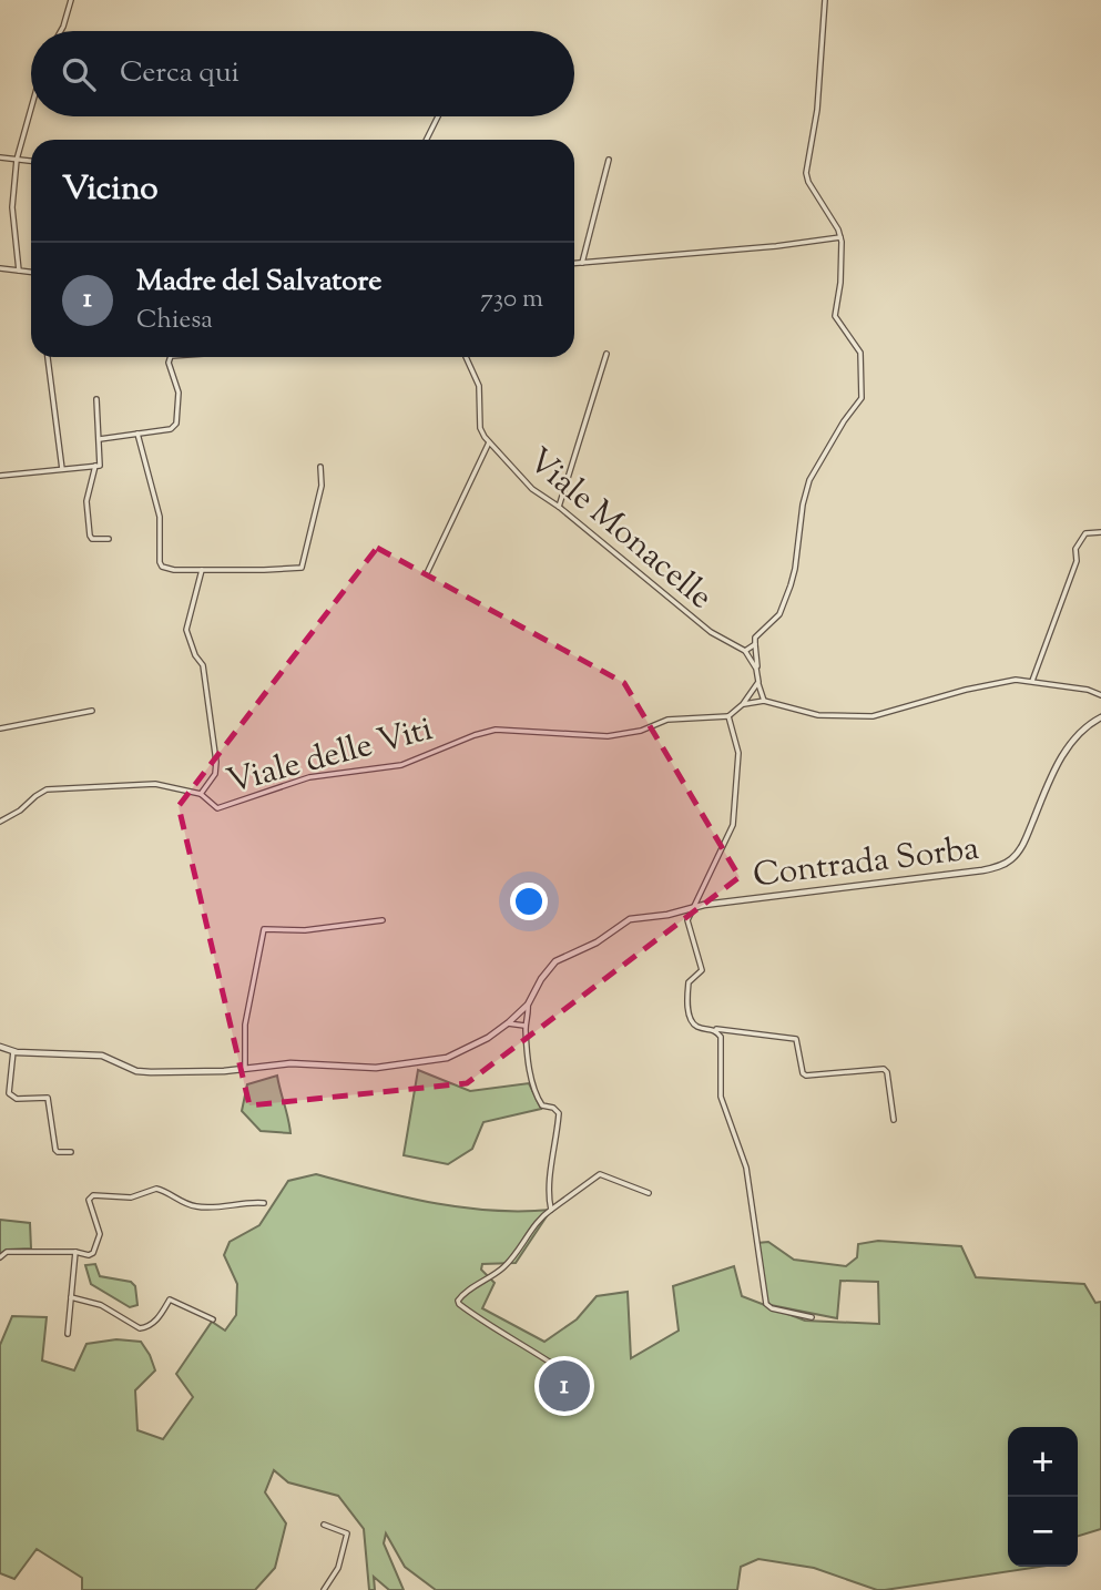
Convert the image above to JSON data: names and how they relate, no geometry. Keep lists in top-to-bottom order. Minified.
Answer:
{"streets":{"street":["Viale Monacelle","Viale delle Viti","Contrada Sorba"]},"page":{"search":"Cerca qui","heading":"Vicino","list":[{"mark":"1","name":"Madre del Salvatore","note":"Chiesa","value":"730 m"}],"pins":"1","map_buttons":["+","−"]}}
